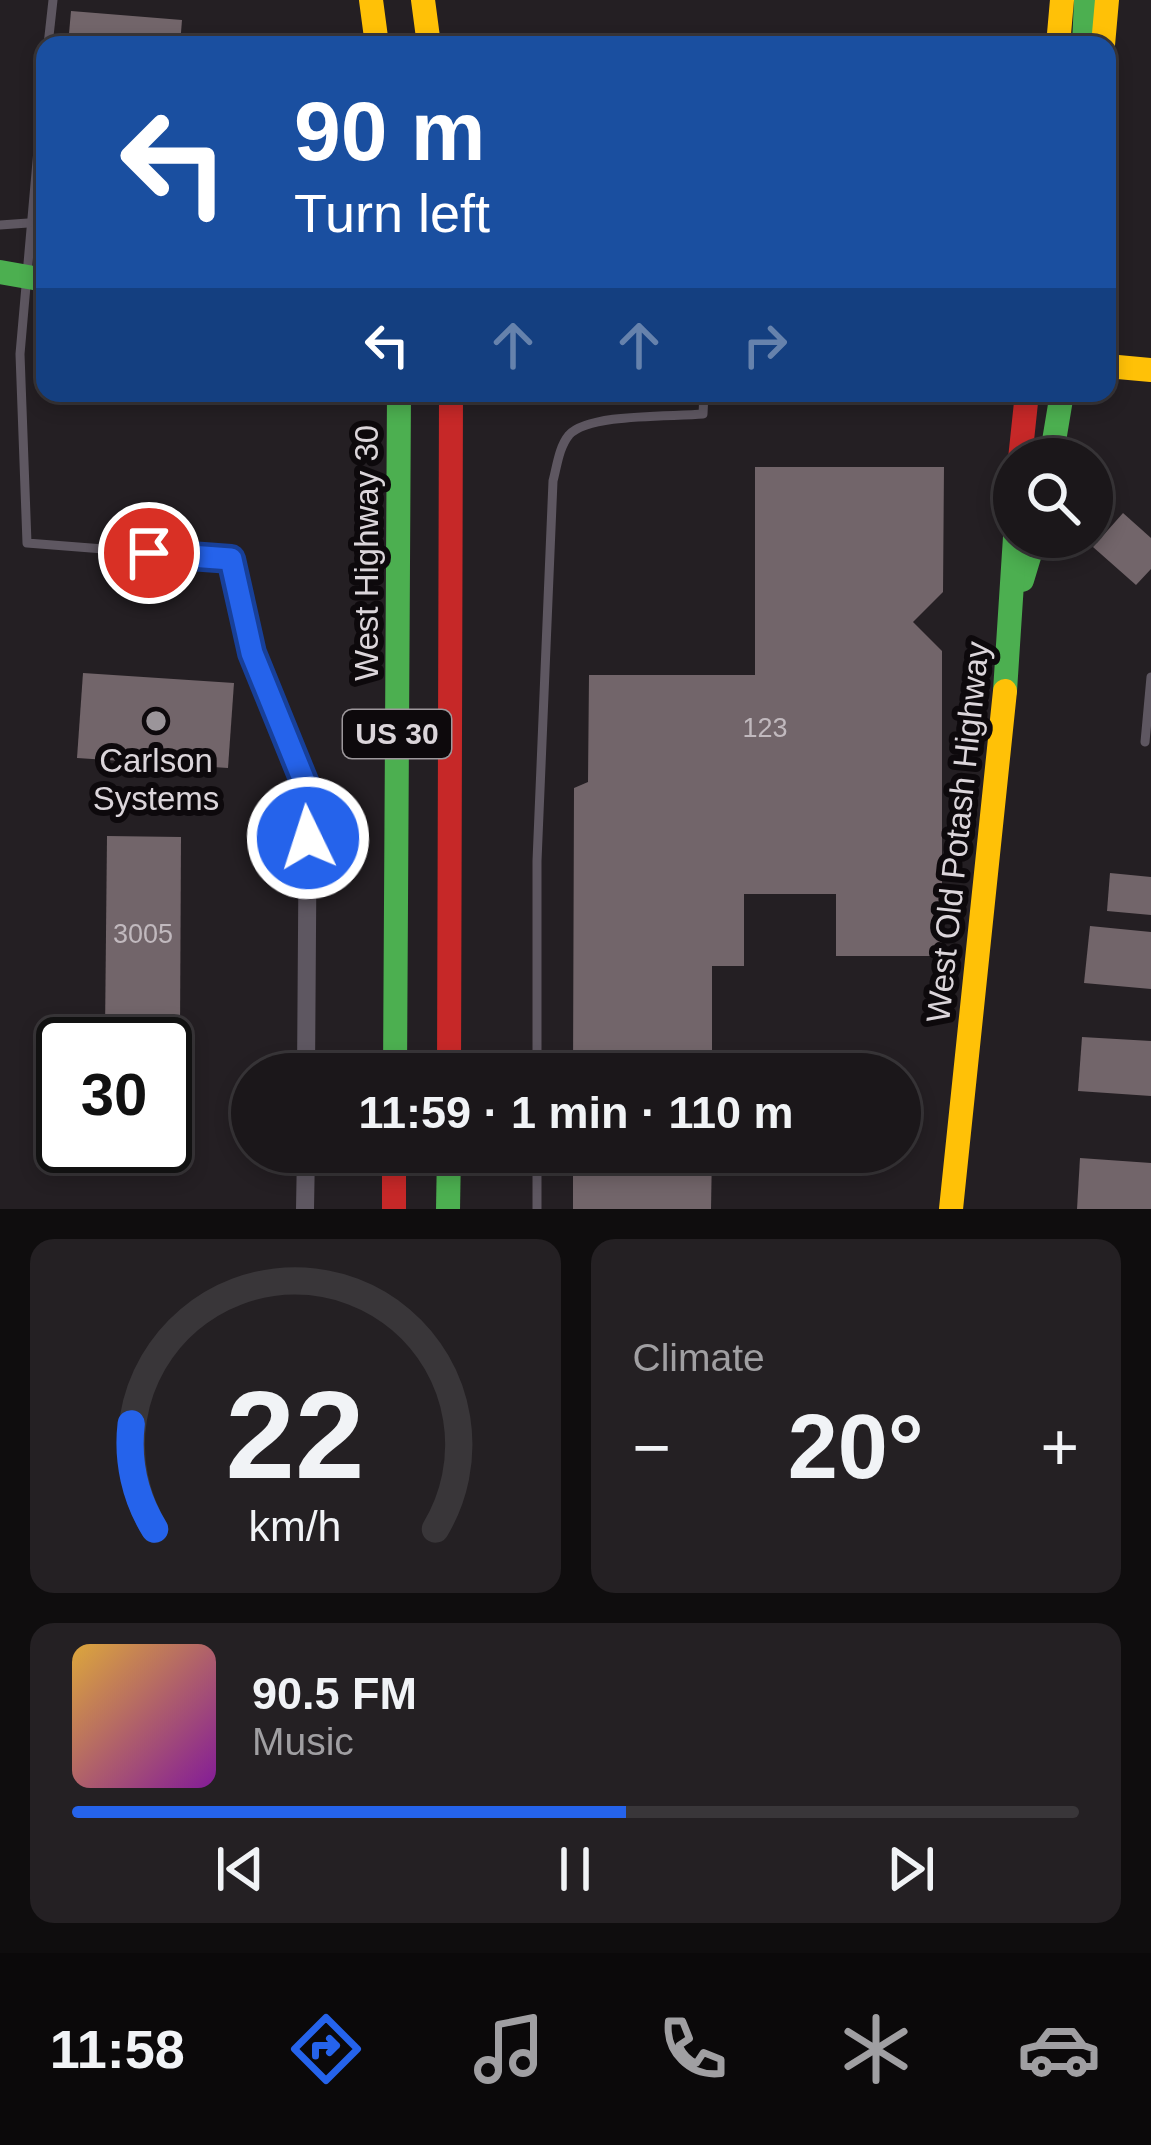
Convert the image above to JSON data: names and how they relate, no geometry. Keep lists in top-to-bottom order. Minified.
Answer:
{"streets":{"main road":["West Highway 30","US 30","West Old Potash Highway"]},"places":["Carlson Systems"],"house_numbers":["123","3005"],"page":{"turn":["90 m","Turn left"],"limit":"30","trip":"11:59 · 1 min · 110 m","tile":"Climate","heat":["−","20°","+"],"song":["90.5 FM","Music"],"tabs":"11:58","gauge":["22","km/h"]}}
